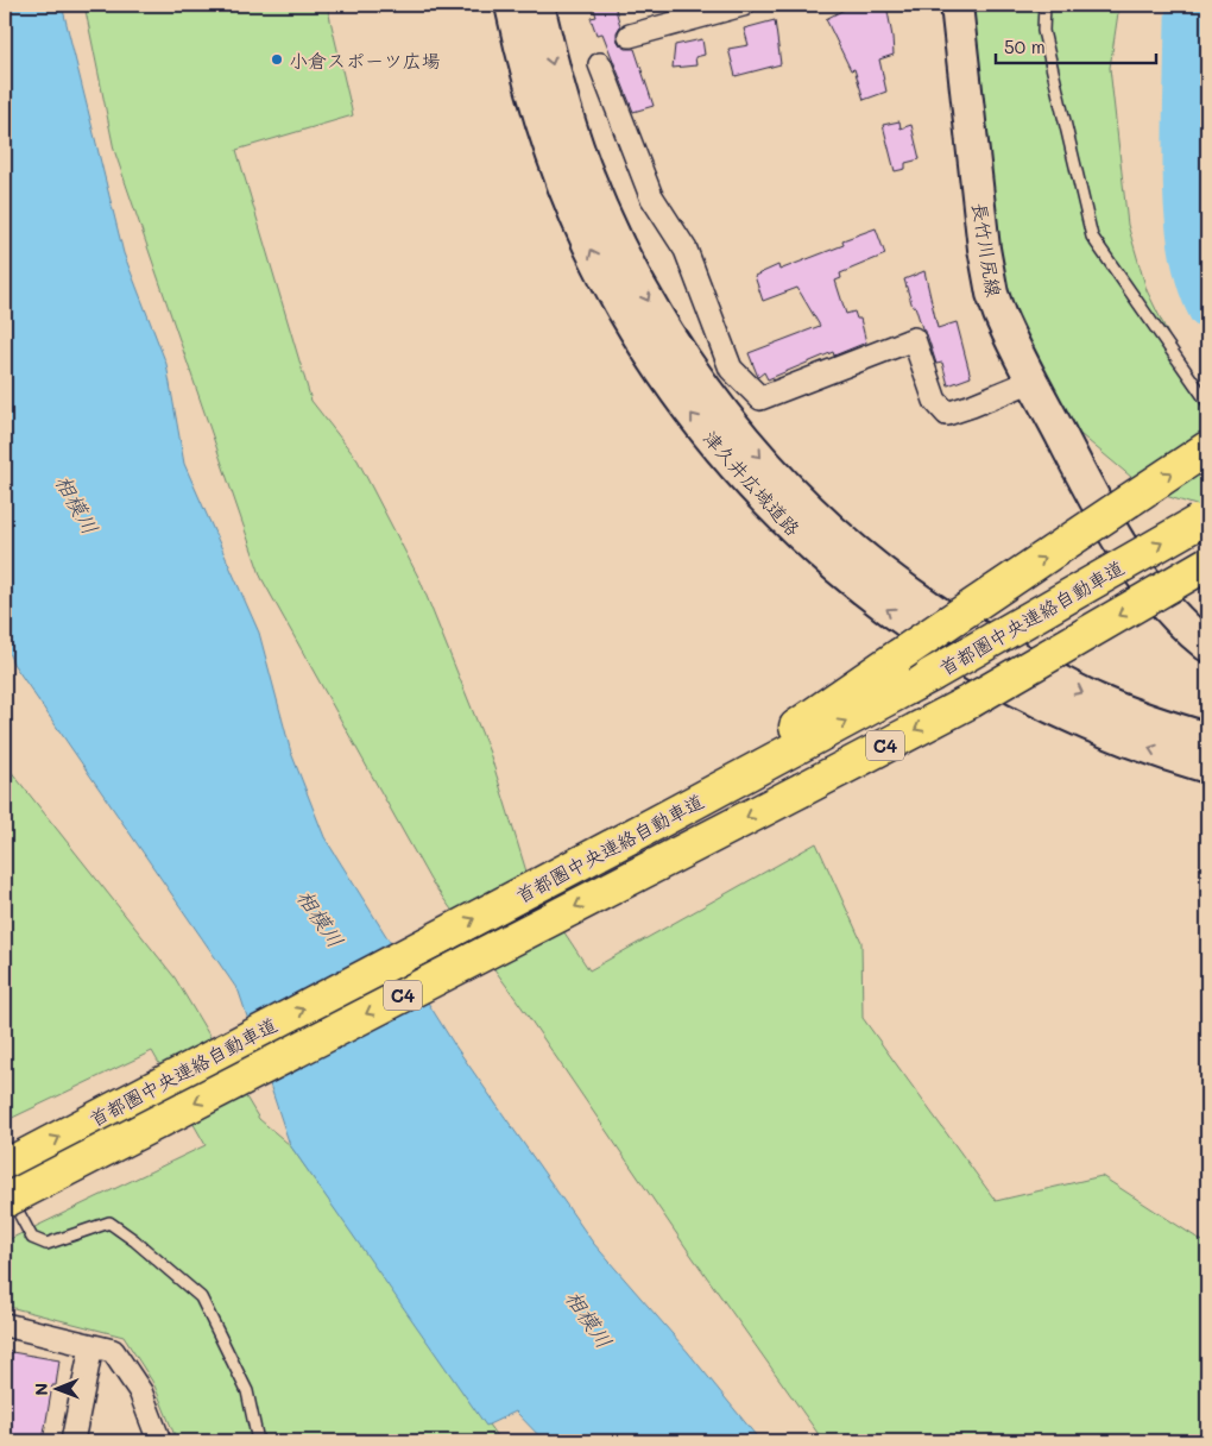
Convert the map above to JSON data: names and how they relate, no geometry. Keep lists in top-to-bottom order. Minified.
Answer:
{"streets":{"highway":["首都圏中央連絡自動車道","C4"],"main road":["長竹川尻線","津久井広域道路"]},"water":["相模川"],"places":["小倉スポーツ広場"],"scale_bar":"50 m","north":"left"}
